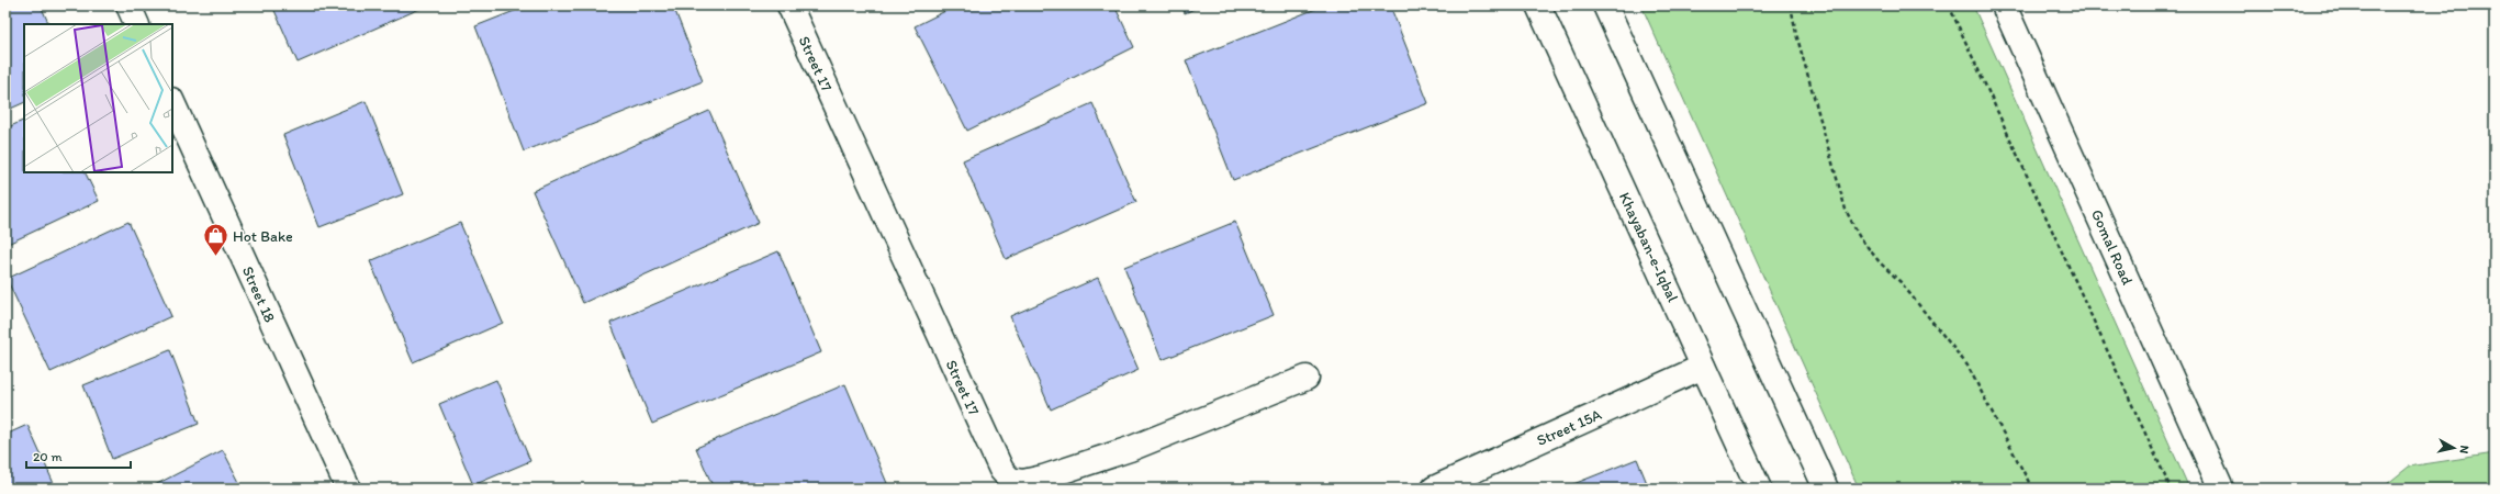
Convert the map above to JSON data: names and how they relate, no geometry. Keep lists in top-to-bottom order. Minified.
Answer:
{"streets":{"street":["Street 17","Khayaban-e-Iqbal","Gomal Road","Street 18","Street 15A"]},"crossings":[["Khayaban-e-Iqbal","Street 15A"]],"places":{"shop":["Hot Bake"]},"scale_bar":"20 m","north":"right"}
